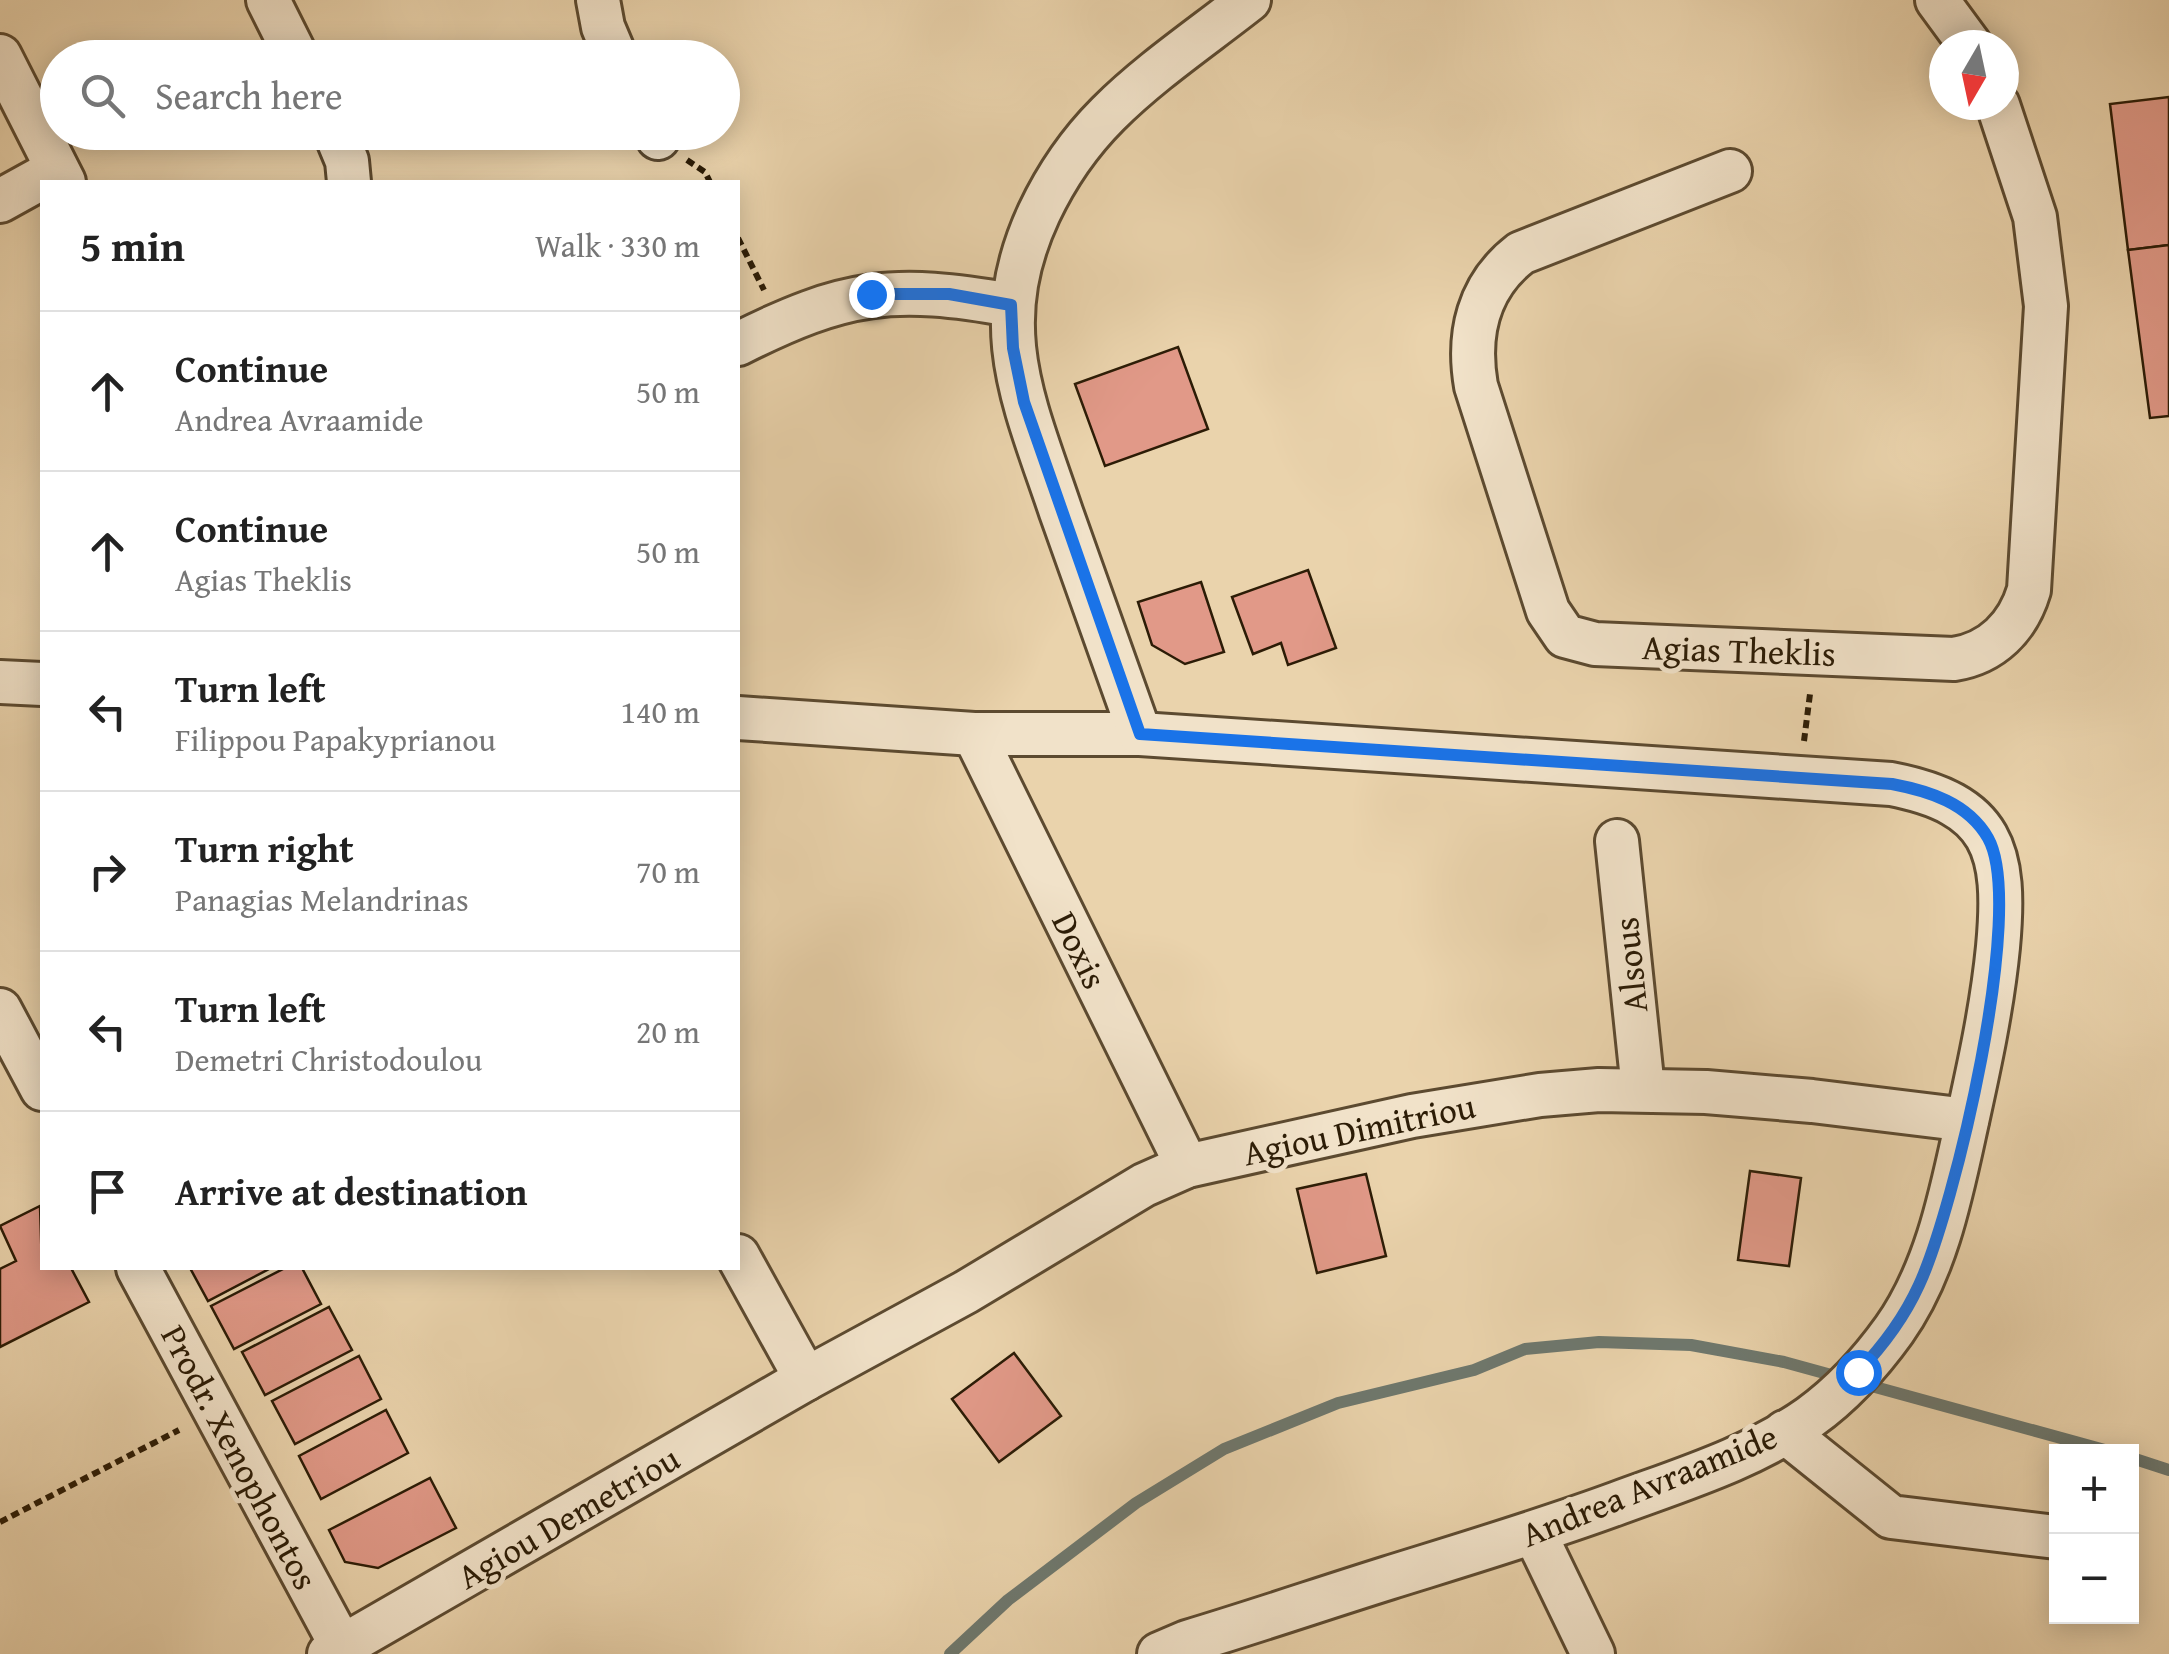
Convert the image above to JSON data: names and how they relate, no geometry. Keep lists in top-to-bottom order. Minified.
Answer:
{"streets":{"street":["Agias Theklis","Doxis","Alsous","Agiou Dimitriou","Prodr. Xenophontos","Andrea Avraamide","Agiou Demetriou"]},"crossings":[["Doxis","Agiou Dimitriou"],["Alsous","Agiou Dimitriou"],["Agiou Dimitriou","Andrea Avraamide"],["Agiou Dimitriou","Agiou Demetriou"],["Prodr. Xenophontos","Agiou Demetriou"]],"north":"bottom","page":{"search":"Search here","heading":["5 min","Walk · 330 m"],"list":[["Continue","Andrea Avraamide","50 m"],["Continue","Agias Theklis","50 m"],["Turn left","Filippou Papakyprianou","140 m"],["Turn right","Panagias Melandrinas","70 m"],["Turn left","Demetri Christodoulou","20 m"],"Arrive at destination"],"map_buttons":["+","−"]}}
